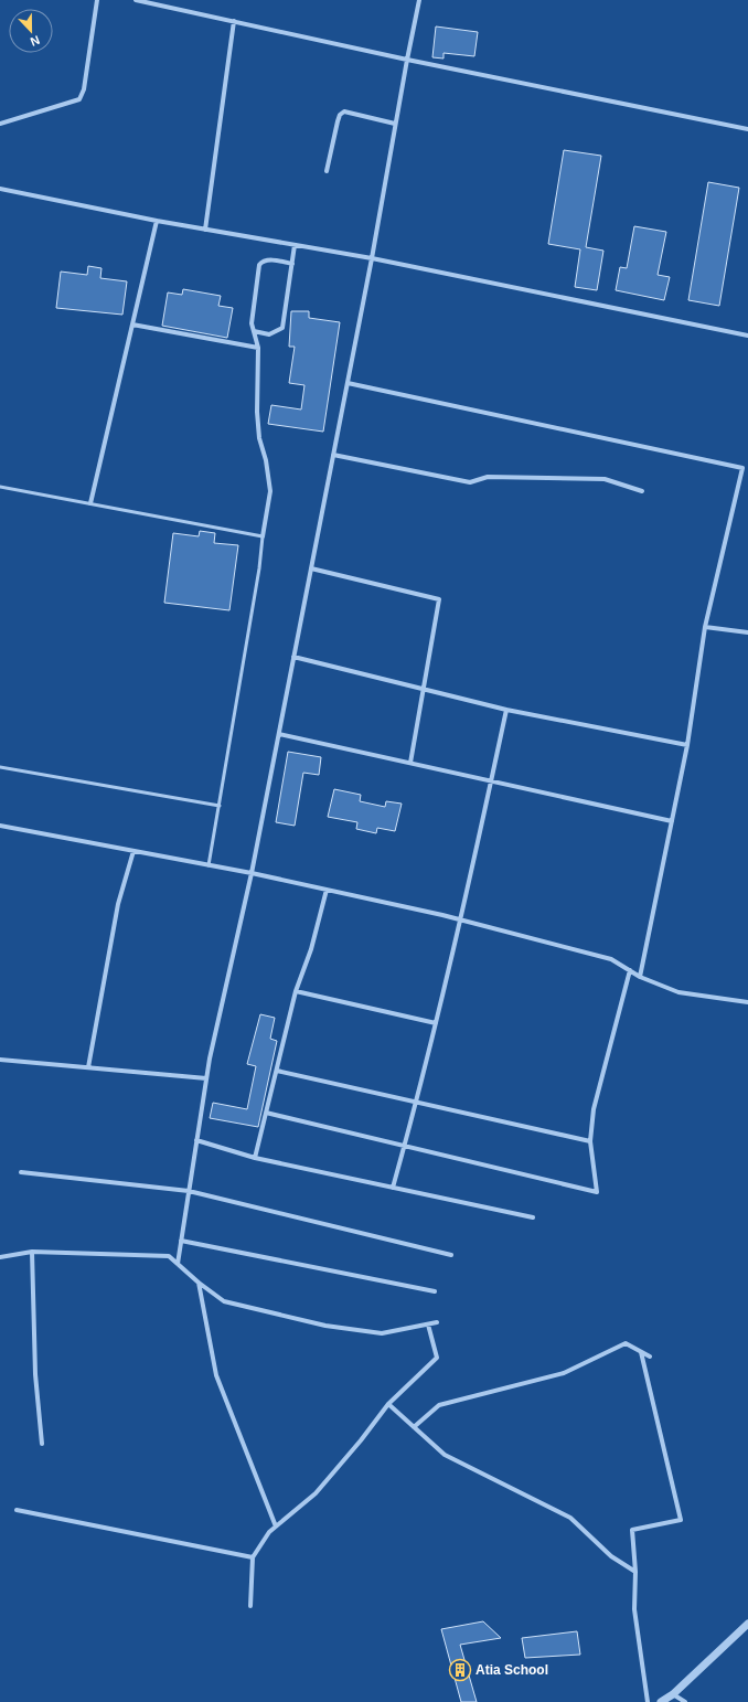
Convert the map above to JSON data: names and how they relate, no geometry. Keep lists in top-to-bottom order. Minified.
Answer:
{"places":{"building":["Atia School"]},"north":"bottom"}
